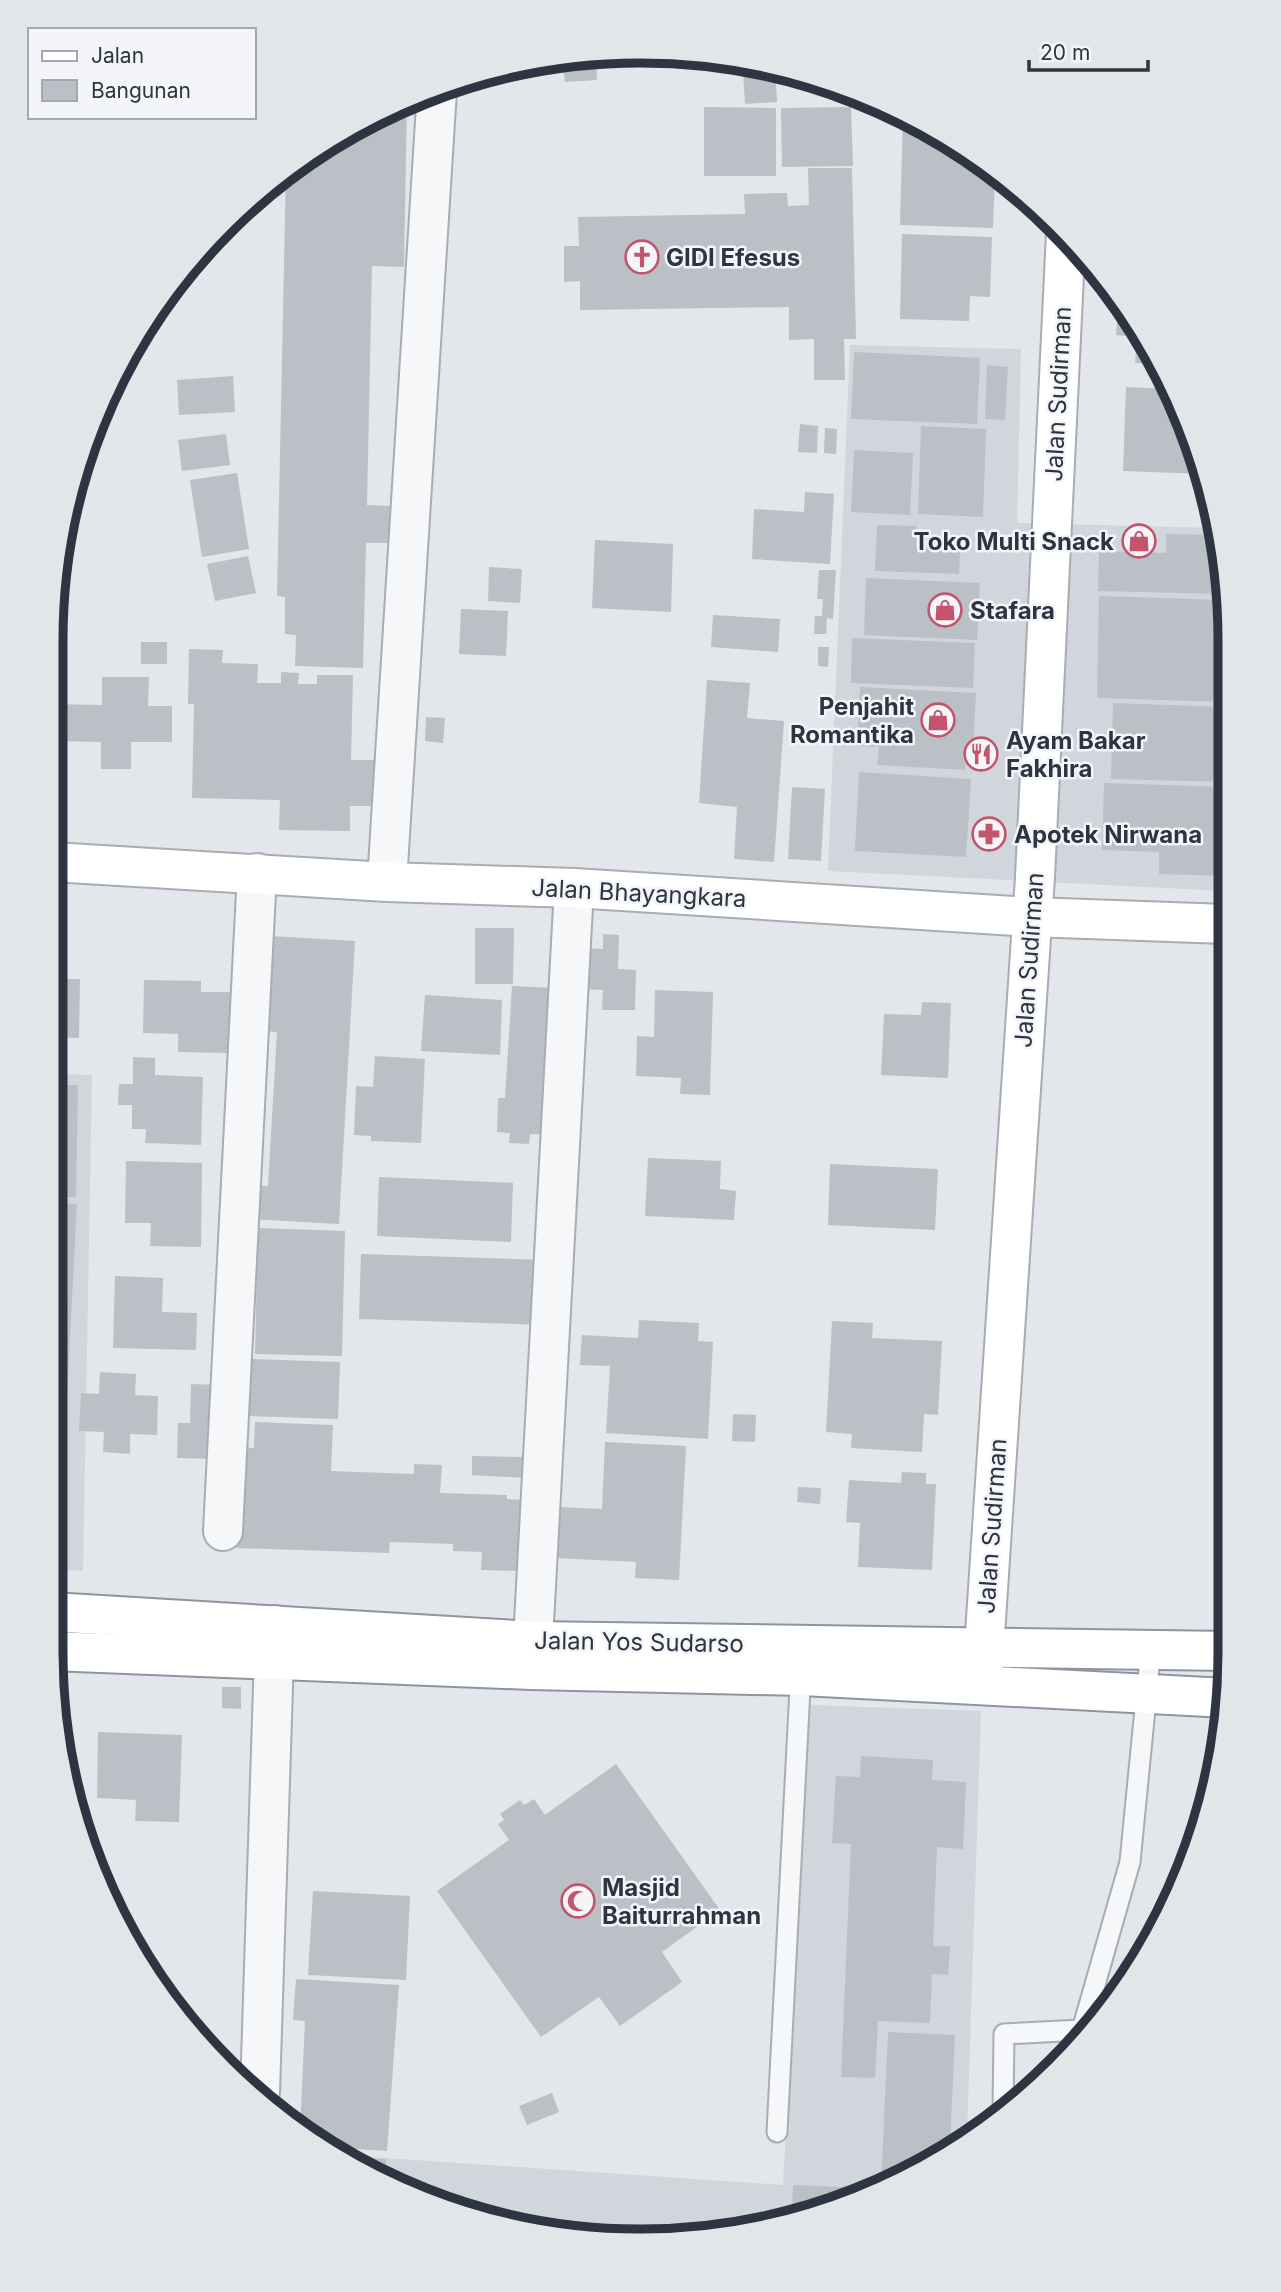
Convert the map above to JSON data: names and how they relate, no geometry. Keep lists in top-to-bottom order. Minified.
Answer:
{"streets":{"main road":["Jalan Sudirman","Jalan Bhayangkara","Jalan Yos Sudarso"]},"crossings":[["Jalan Sudirman","Jalan Bhayangkara"],["Jalan Sudirman","Jalan Yos Sudarso"]],"places":{"church":["GIDI Efesus"],"shop":["Toko Multi Snack","Stafara","Penjahit Romantika"],"restaurant":["Ayam Bakar Fakhira"],"pharmacy":["Apotek Nirwana"],"mosque":["Masjid Baiturrahman"]},"legend":["Jalan","Bangunan"],"scale_bar":"20 m"}
